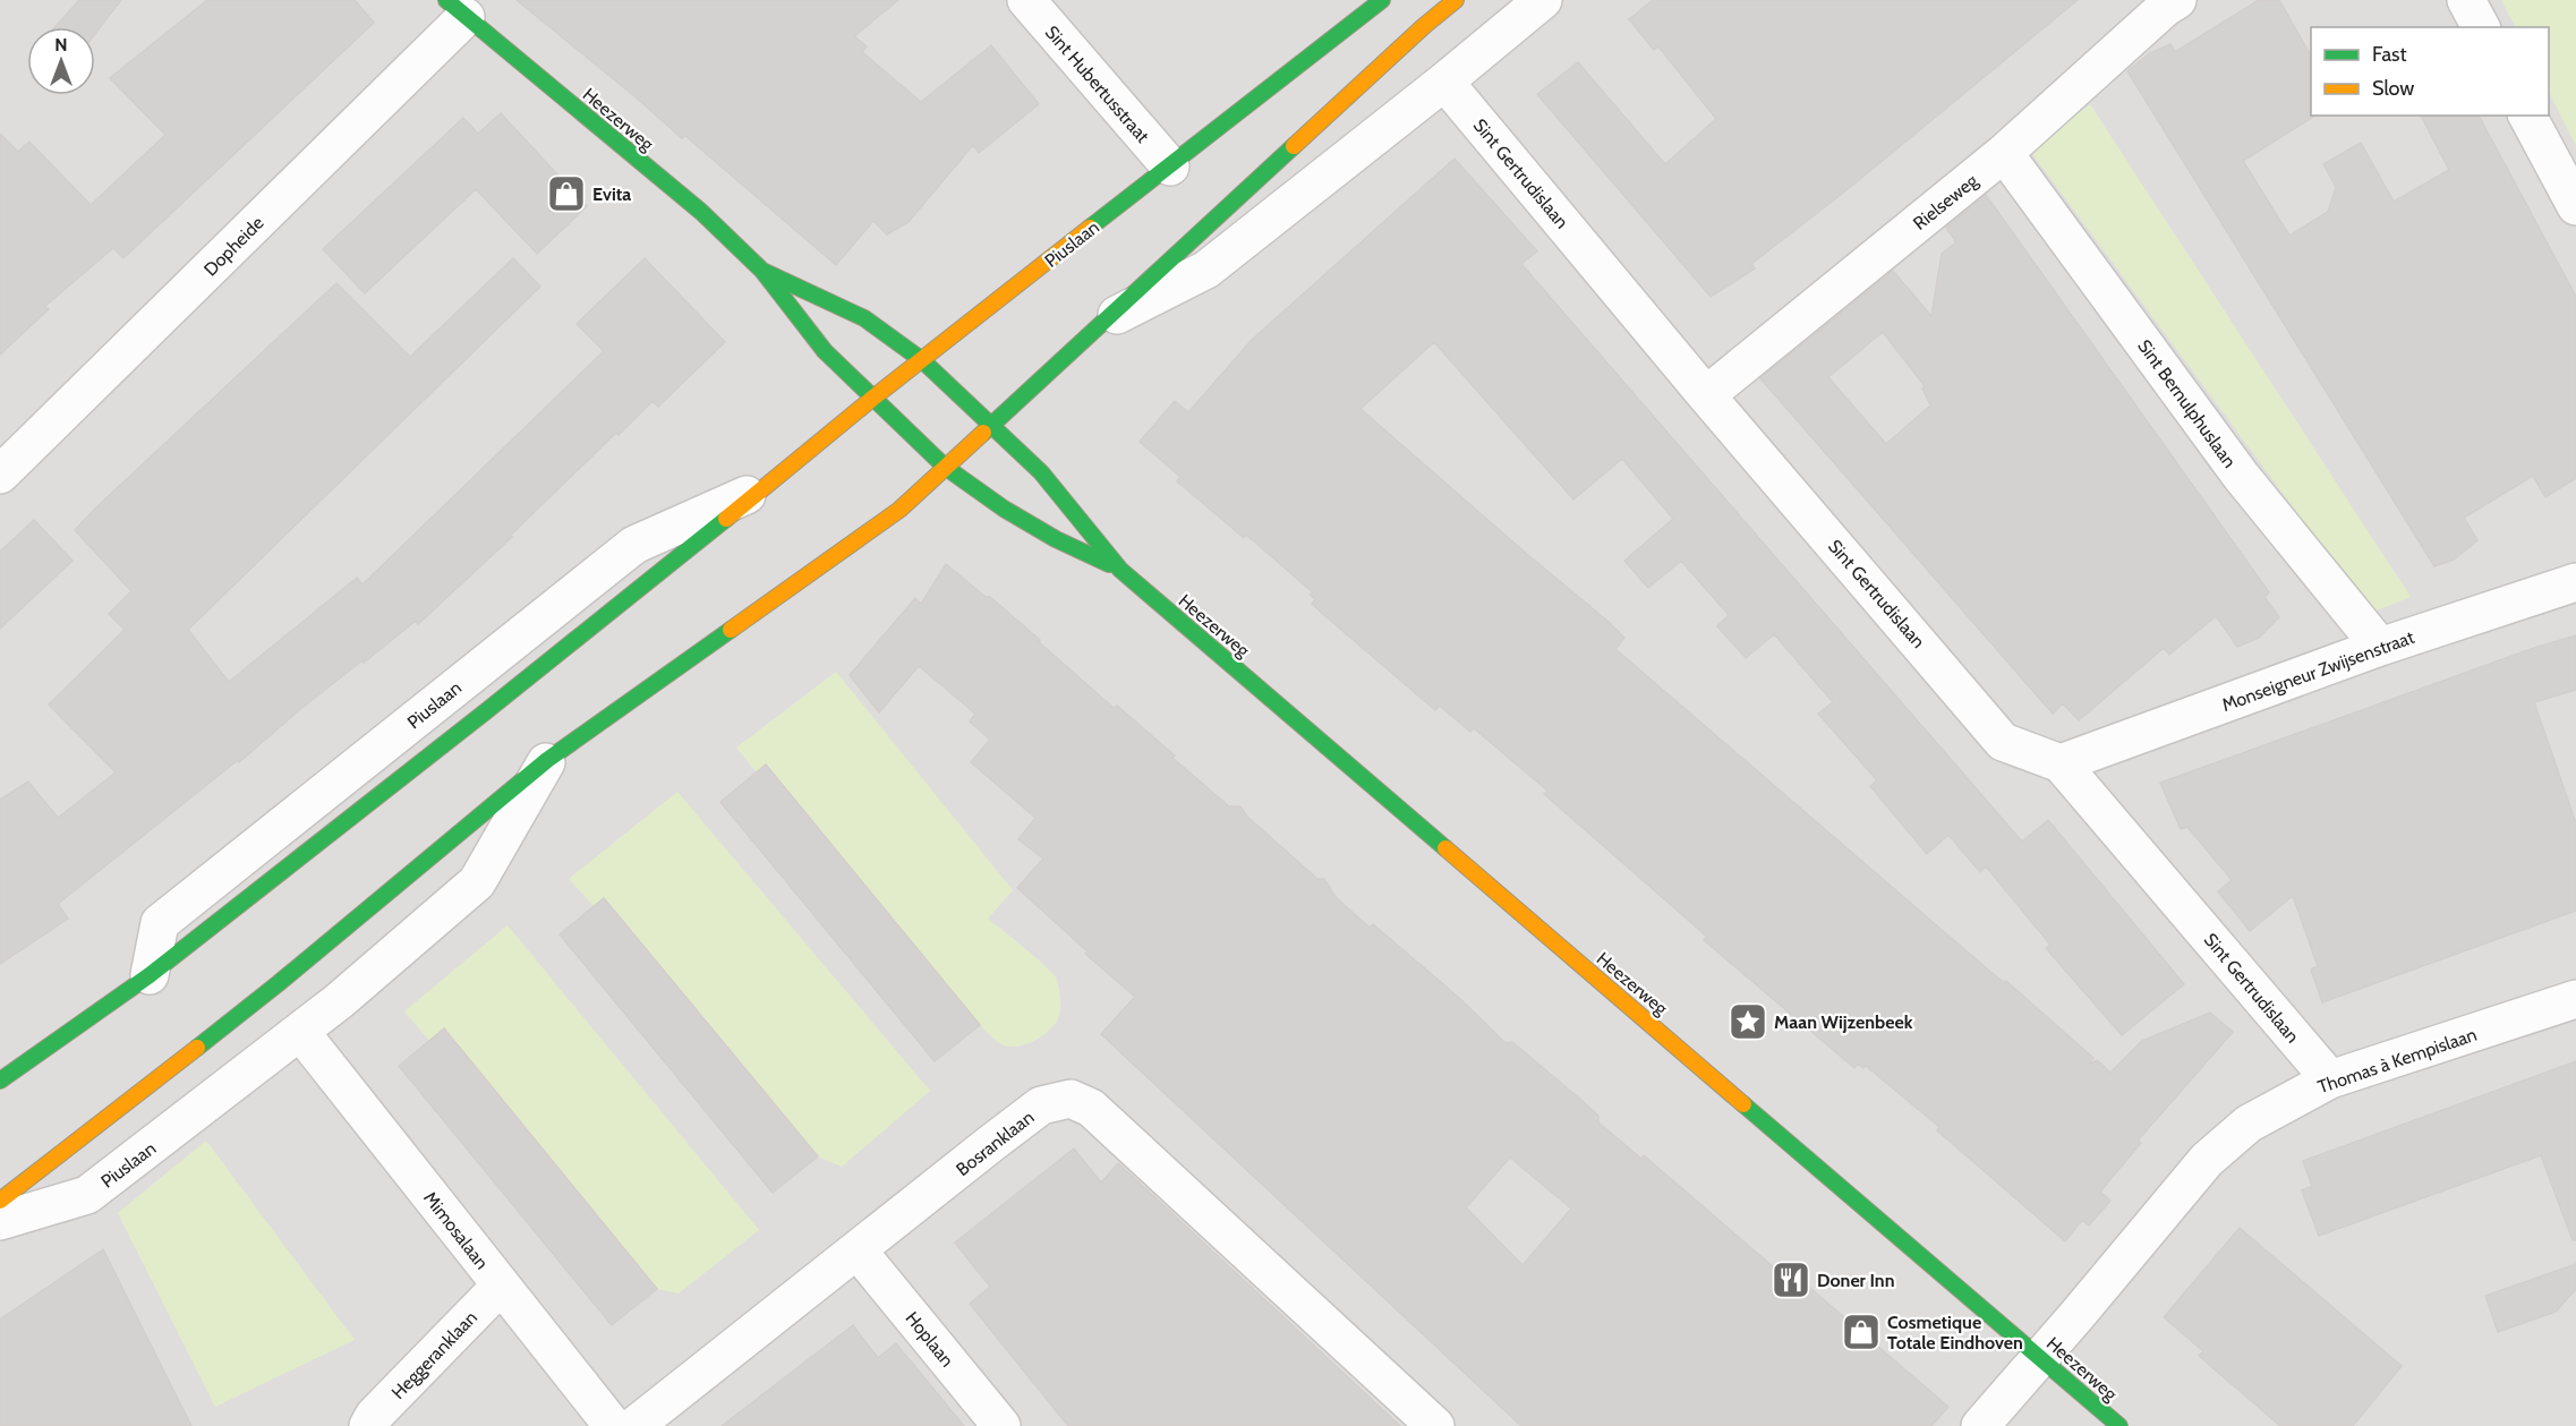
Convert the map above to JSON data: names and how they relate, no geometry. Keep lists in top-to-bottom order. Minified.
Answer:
{"streets":{"main road":["Heezerweg","Piuslaan"],"street":["Sint Hubertusstraat","Sint Gertrudislaan","Rielseweg","Dopheide","Sint Bernulphuslaan","Monseigneur Zwijsenstraat","Thomas à Kempislaan","Bosranklaan","Mimosalaan","Hoplaan","Heggeranklaan"]},"crossings":[["Sint Hubertusstraat","Piuslaan"],["Heezerweg","Piuslaan"],["Heezerweg","Dopheide"],["Heezerweg","Thomas à Kempislaan"],["Sint Gertrudislaan","Rielseweg"],["Sint Gertrudislaan","Piuslaan"],["Sint Gertrudislaan","Monseigneur Zwijsenstraat"],["Sint Gertrudislaan","Thomas à Kempislaan"],["Rielseweg","Sint Bernulphuslaan"],["Piuslaan","Mimosalaan"],["Sint Bernulphuslaan","Monseigneur Zwijsenstraat"],["Bosranklaan","Hoplaan"],["Mimosalaan","Heggeranklaan"]],"places":{"shop":["Evita","Cosmetique Totale Eindhoven"],"place":["Maan Wijzenbeek"],"restaurant":["Doner Inn"]},"legend":["Fast","Slow"],"north":"top"}
